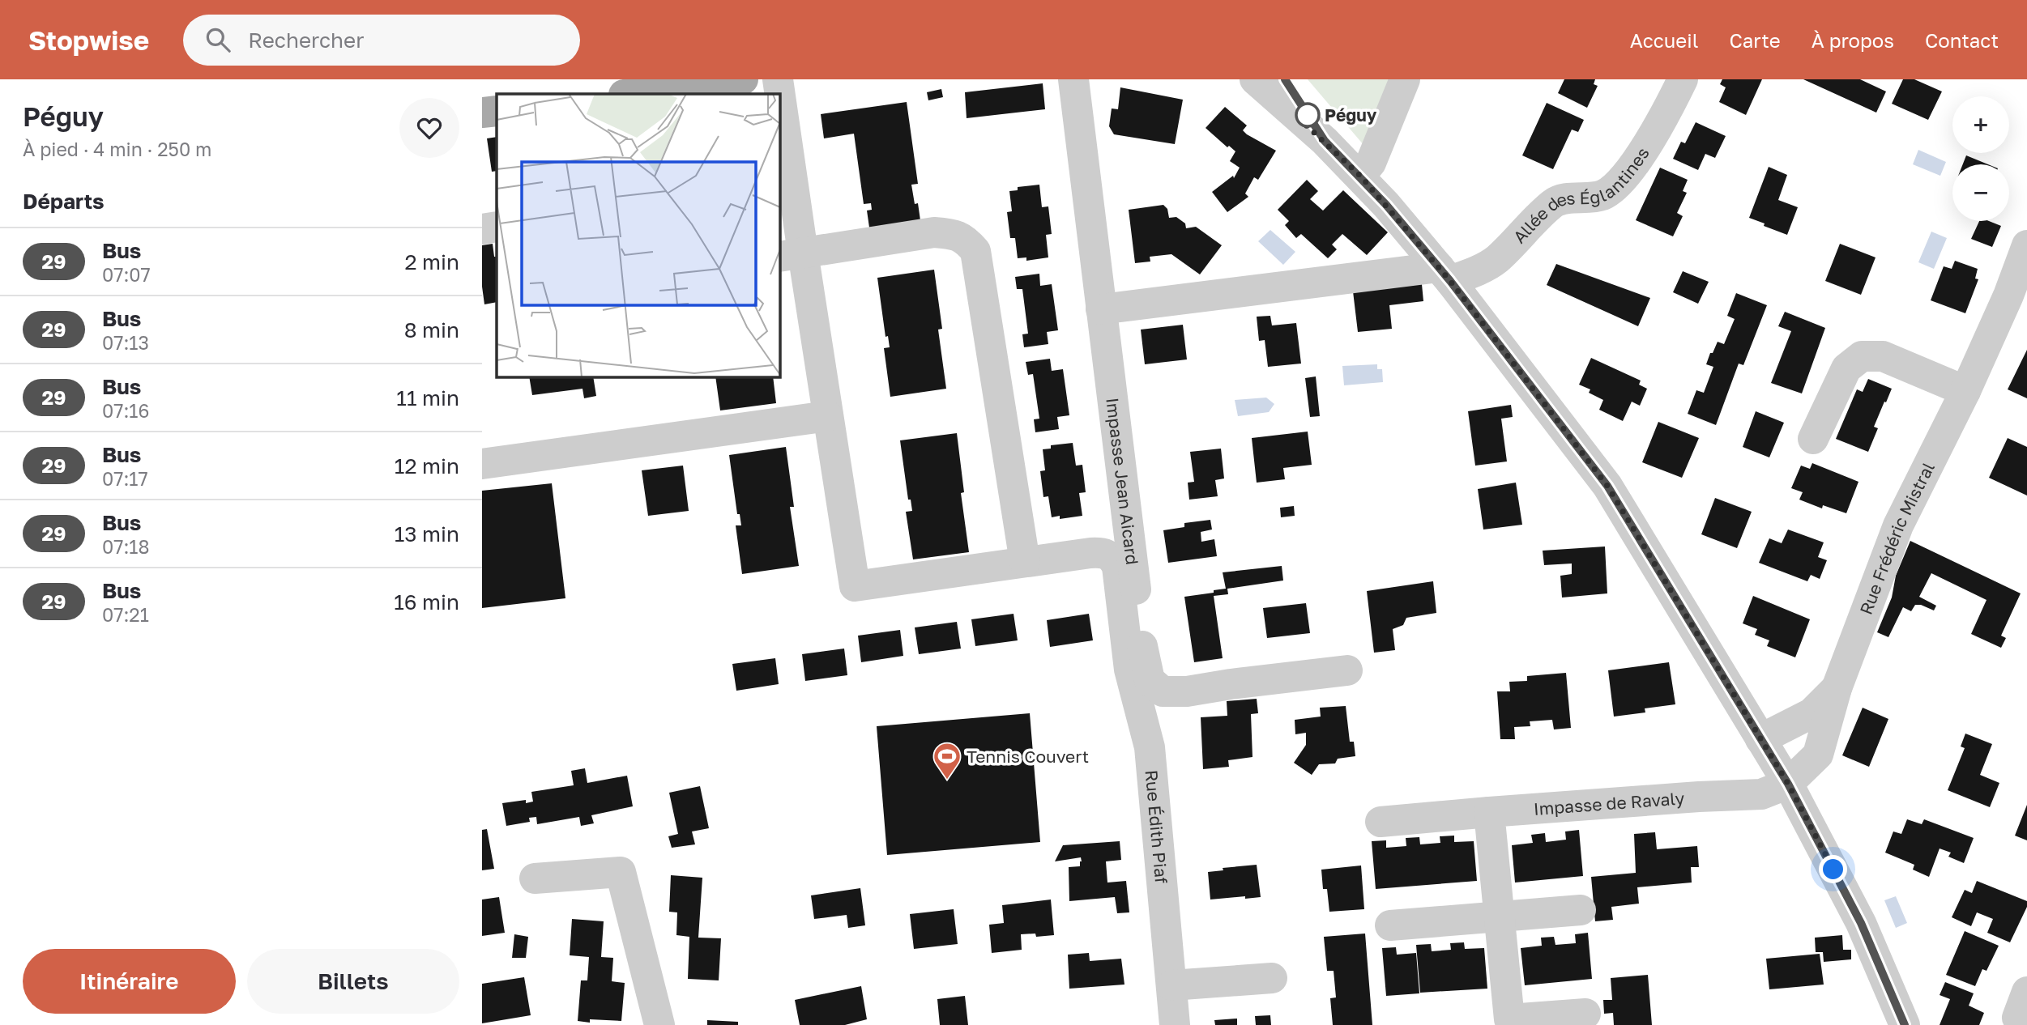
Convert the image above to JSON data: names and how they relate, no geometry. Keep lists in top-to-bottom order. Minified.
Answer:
{"streets":{"street":["Allée des Églantines","Impasse Jean Aicard","Rue Frédéric Mistral","Impasse de Ravaly","Rue Édith Piaf"]},"crossings":[["Allée des Églantines","Impasse Jean Aicard"],["Rue Frédéric Mistral","Impasse de Ravaly"]],"places":{"other":["Péguy"],"sports":["Tennis Couvert"]},"lines":["bus line 29"],"page":{"header":"Stopwise","search":"Rechercher","nav":["Accueil","Carte","À propos","Contact"],"heading":[["Péguy","À pied · 4 min · 250 m"],"Départs"],"map_buttons":["+","−"],"list":[{"mark":"29","name":"Bus","note":"07:07","value":"2 min"},{"mark":"29","name":"Bus","note":"07:13","value":"8 min"},{"mark":"29","name":"Bus","note":"07:16","value":"11 min"},{"mark":"29","name":"Bus","note":"07:17","value":"12 min"},{"mark":"29","name":"Bus","note":"07:18","value":"13 min"},{"mark":"29","name":"Bus","note":"07:21","value":"16 min"}],"buttons":["Itinéraire","Billets"]}}
